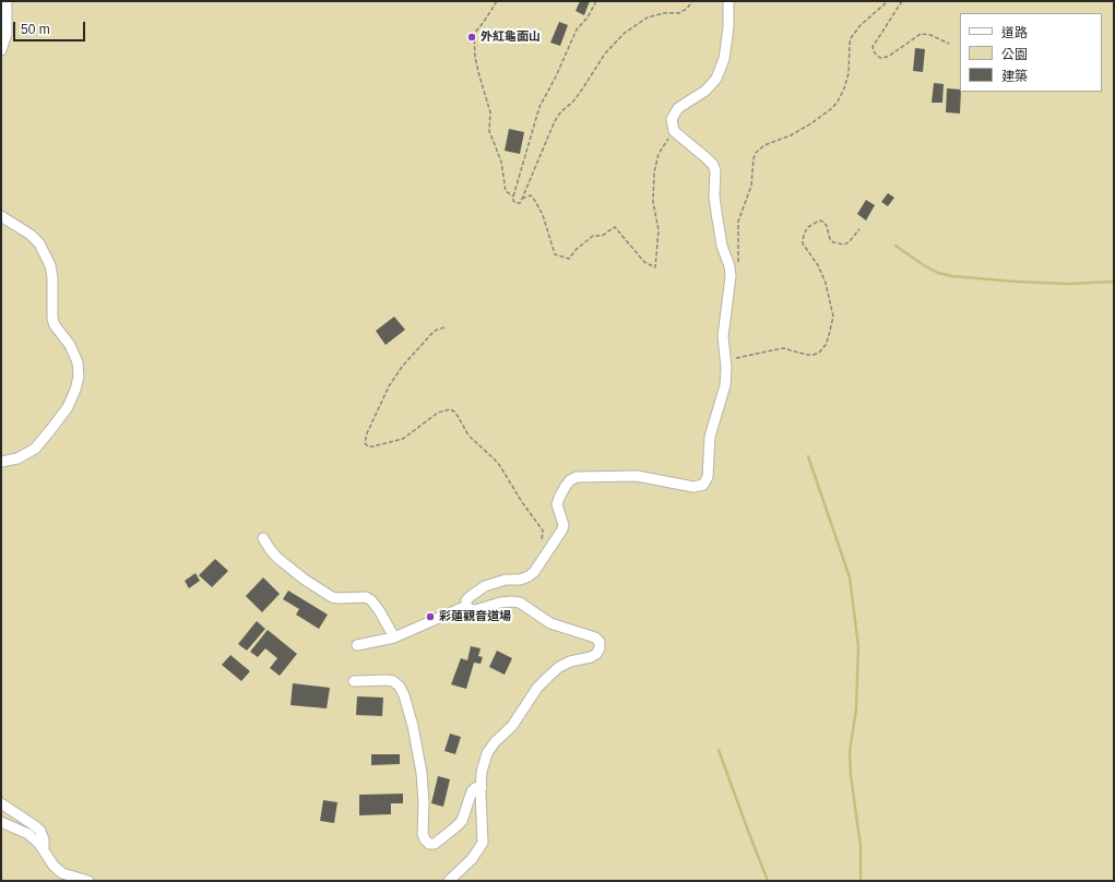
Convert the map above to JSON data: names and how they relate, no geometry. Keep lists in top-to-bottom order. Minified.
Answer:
{"places":["外紅龜面山","彩蓮觀音道場"],"legend":["道路","公園","建築"],"scale_bar":"50 m"}
